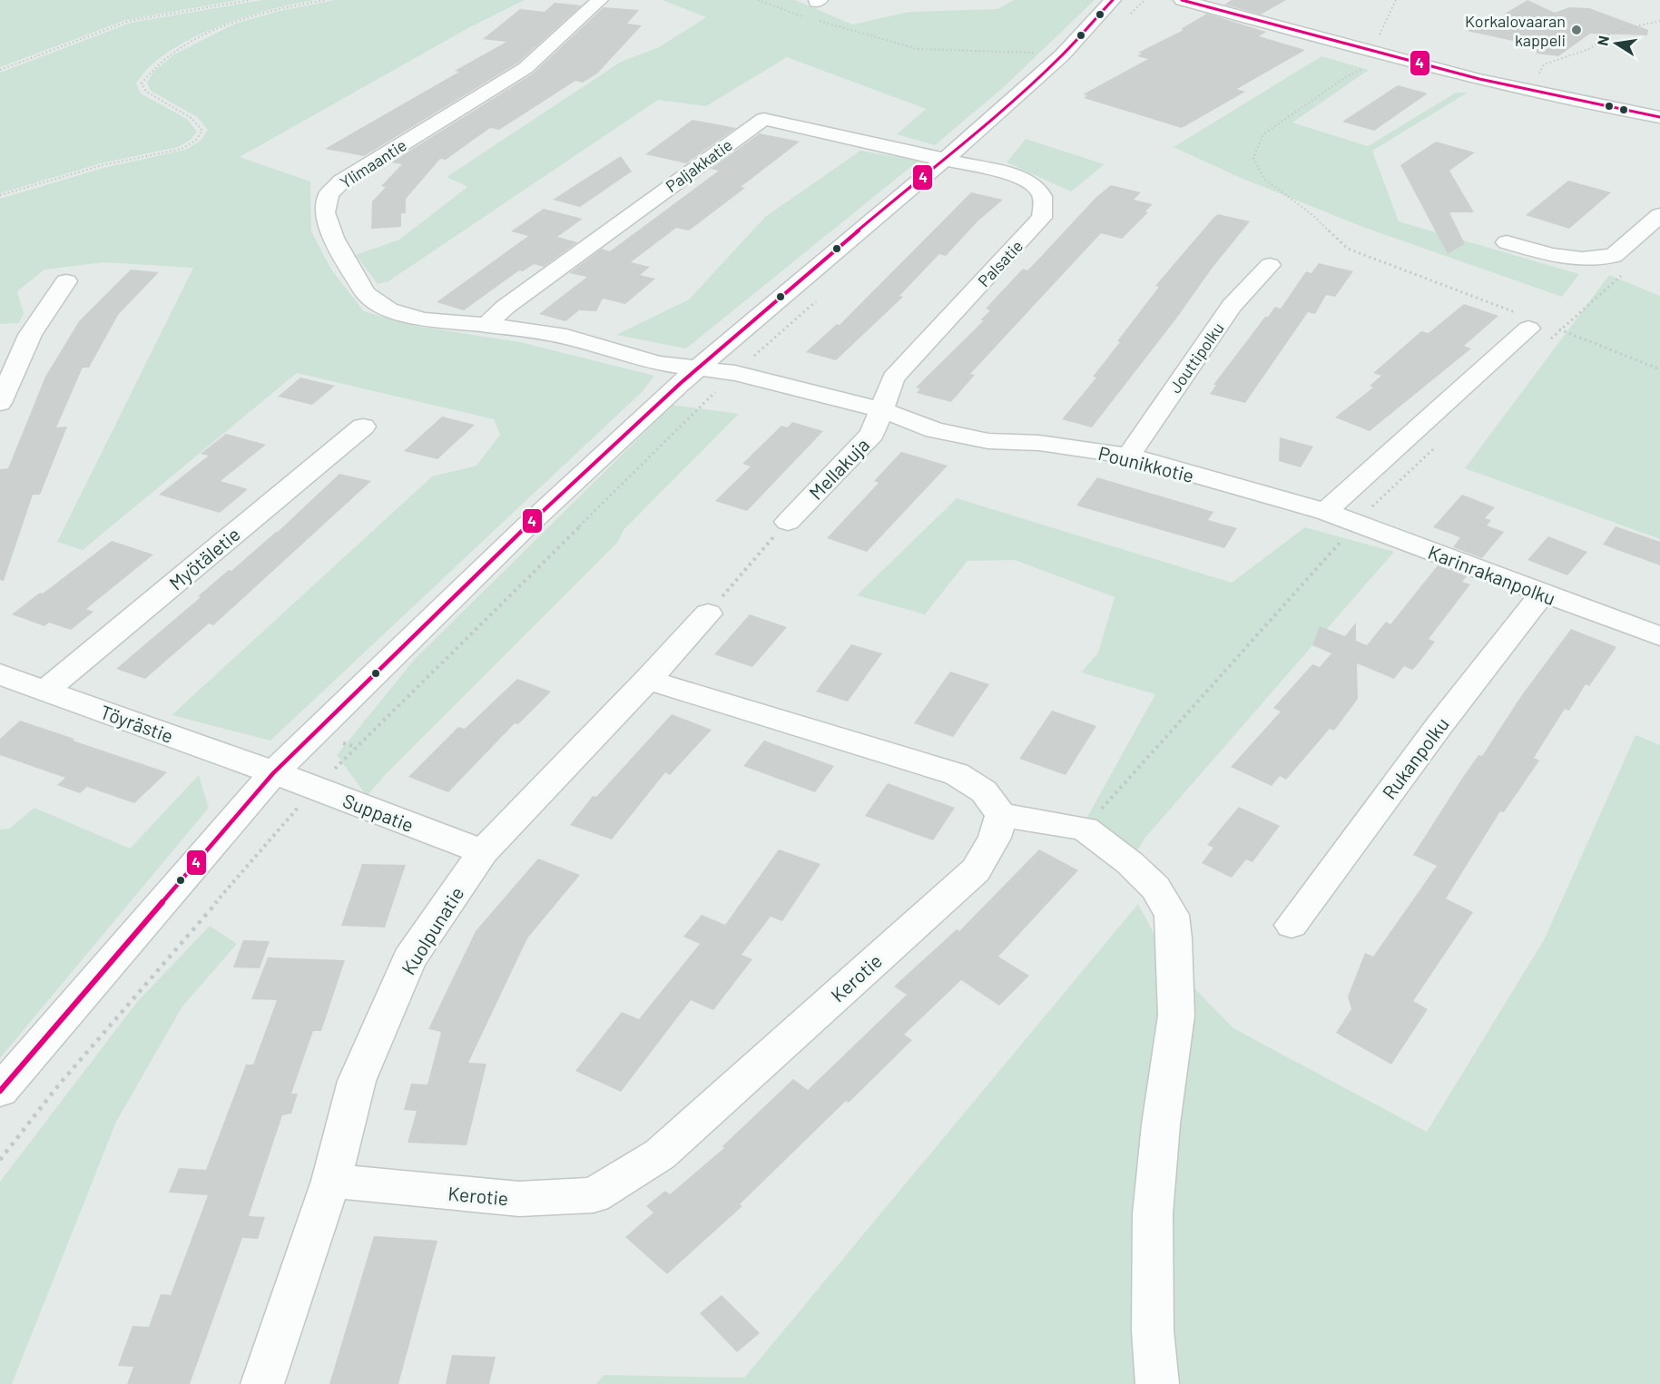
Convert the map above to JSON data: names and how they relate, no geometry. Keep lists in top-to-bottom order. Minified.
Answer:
{"streets":{"street":["Ylimaantie","Paljakkatie","Palsatie","Jouttipolku","Pounikkotie","Mellakuja","Myötäletie","Karinrakanpolku","Töyrästie","Rukanpolku","Suppatie","Kuolpunatie","Kerotie"]},"crossings":[["Ylimaantie","Paljakkatie"],["Ylimaantie","Pounikkotie"],["Paljakkatie","Palsatie"],["Palsatie","Pounikkotie"],["Palsatie","Mellakuja"],["Jouttipolku","Pounikkotie"],["Pounikkotie","Mellakuja"],["Pounikkotie","Karinrakanpolku"],["Myötäletie","Töyrästie"],["Karinrakanpolku","Rukanpolku"],["Töyrästie","Suppatie"],["Suppatie","Kuolpunatie"],["Kuolpunatie","Kerotie"]],"places":["Korkalovaaran kappeli"],"lines":["transit line 4"],"north":"left"}
